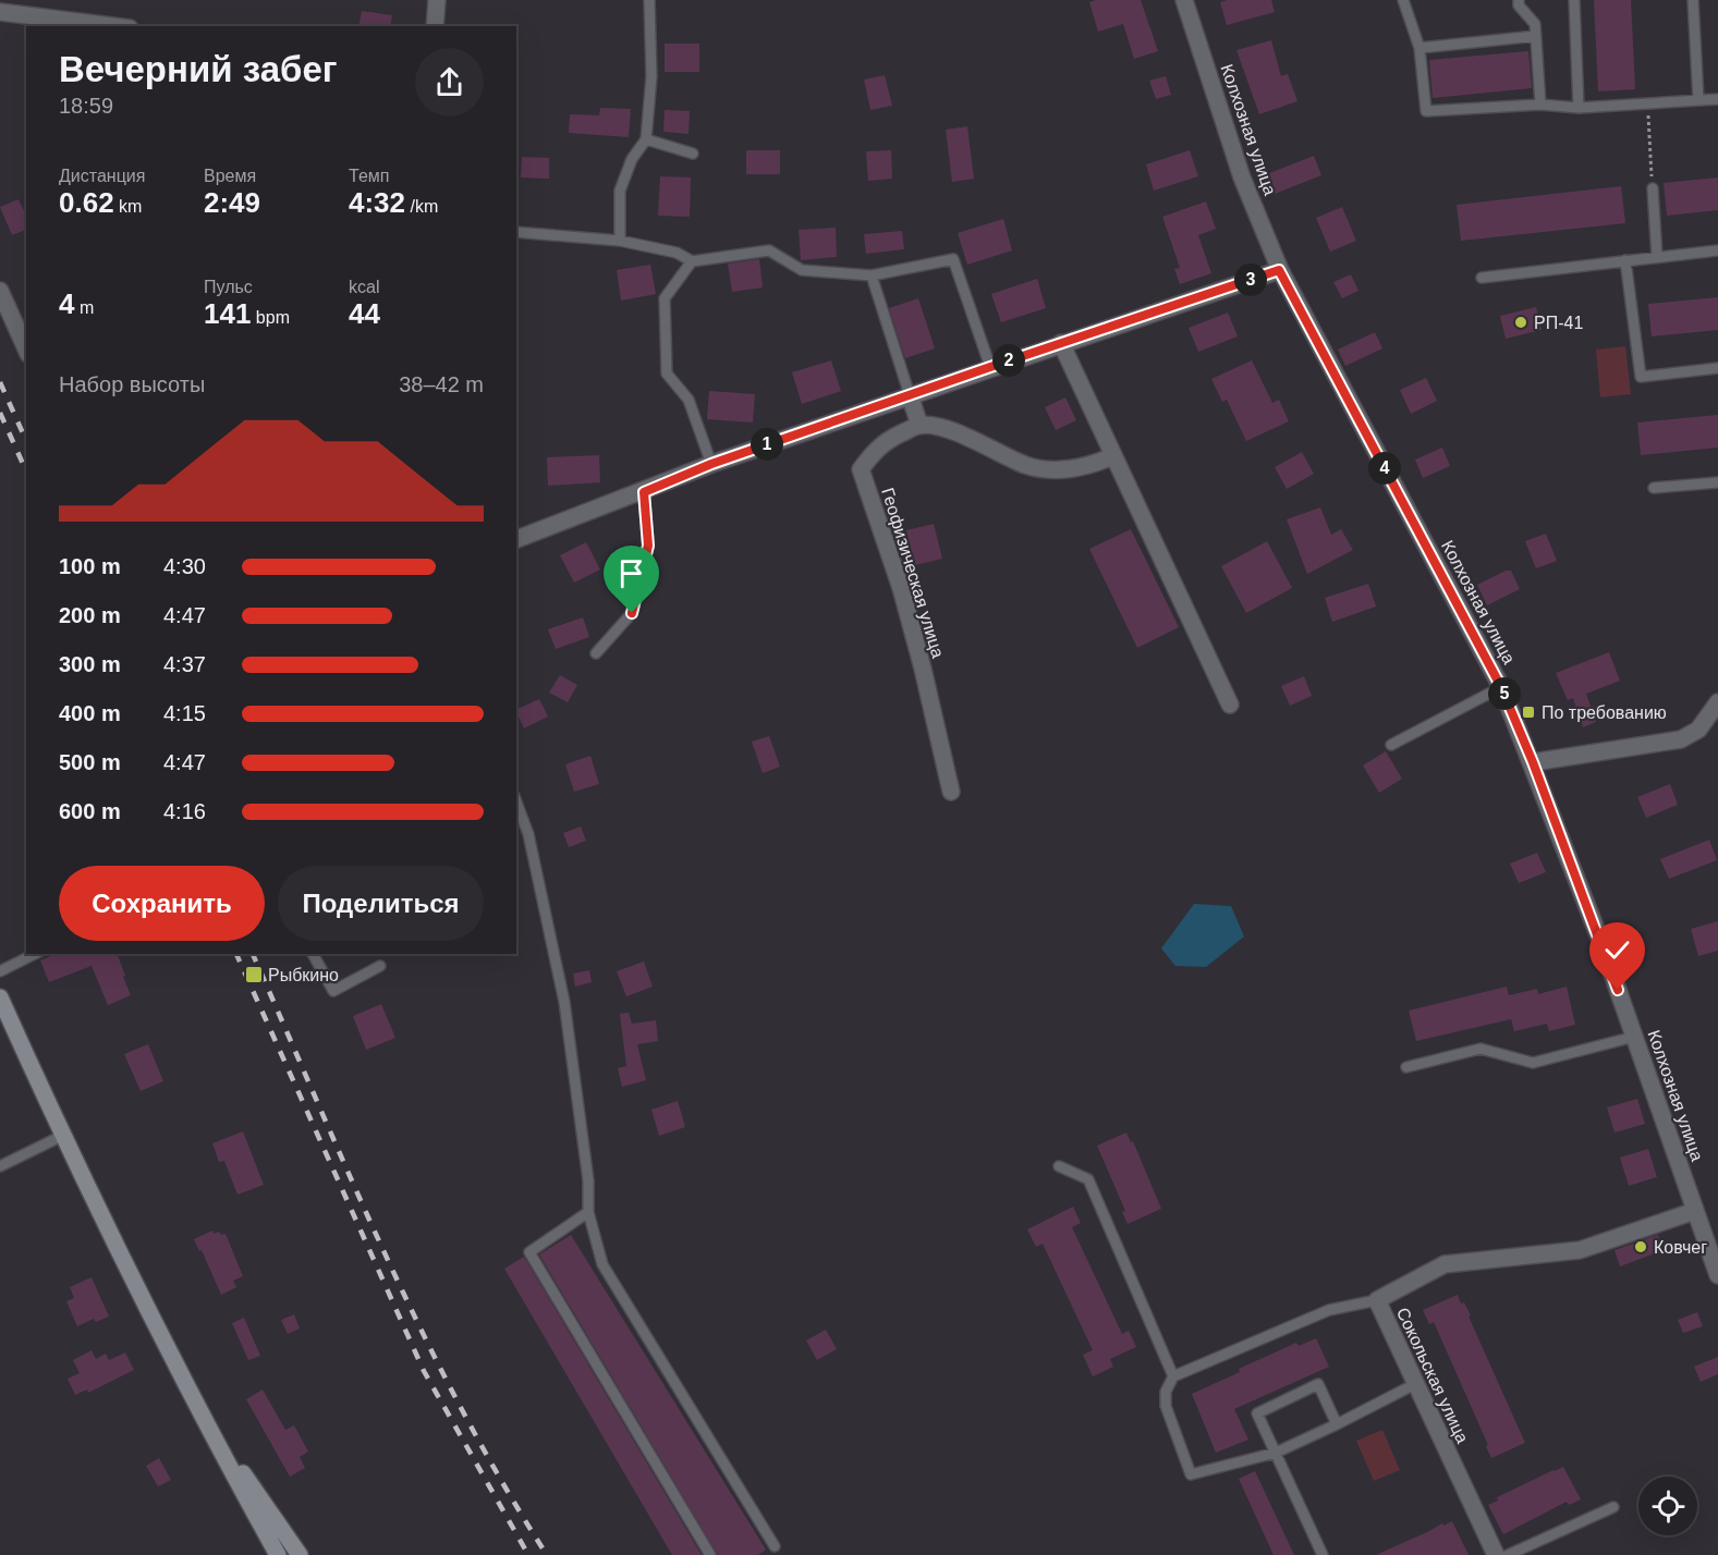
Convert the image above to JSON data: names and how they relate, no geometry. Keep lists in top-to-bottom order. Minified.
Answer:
{"streets":{"street":["Колхозная улица","Геофизическая улица","Сокольская улица"]},"crossings":[["Колхозная улица","Сокольская улица"]],"places":{"other":["РП-41","Ковчег"],"transit":["По требованию","Рыбкино"]},"page":{"heading":["Вечерний забег","18:59"],"stats":[["Дистанция","0.62 km"],["Время","2:49"],["Темп","4:32 /km"],["4 m"],["Пульс","141 bpm"],["kcal","44"]],"pins":["3","2","1","4","5"],"chart":["Набор высоты","38–42 m"],"list":[{"name":"100 m","note":"4:30"},{"name":"200 m","note":"4:47"},{"name":"300 m","note":"4:37"},{"name":"400 m","note":"4:15"},{"name":"500 m","note":"4:47"},{"name":"600 m","note":"4:16"}],"buttons":["Сохранить","Поделиться"]}}
